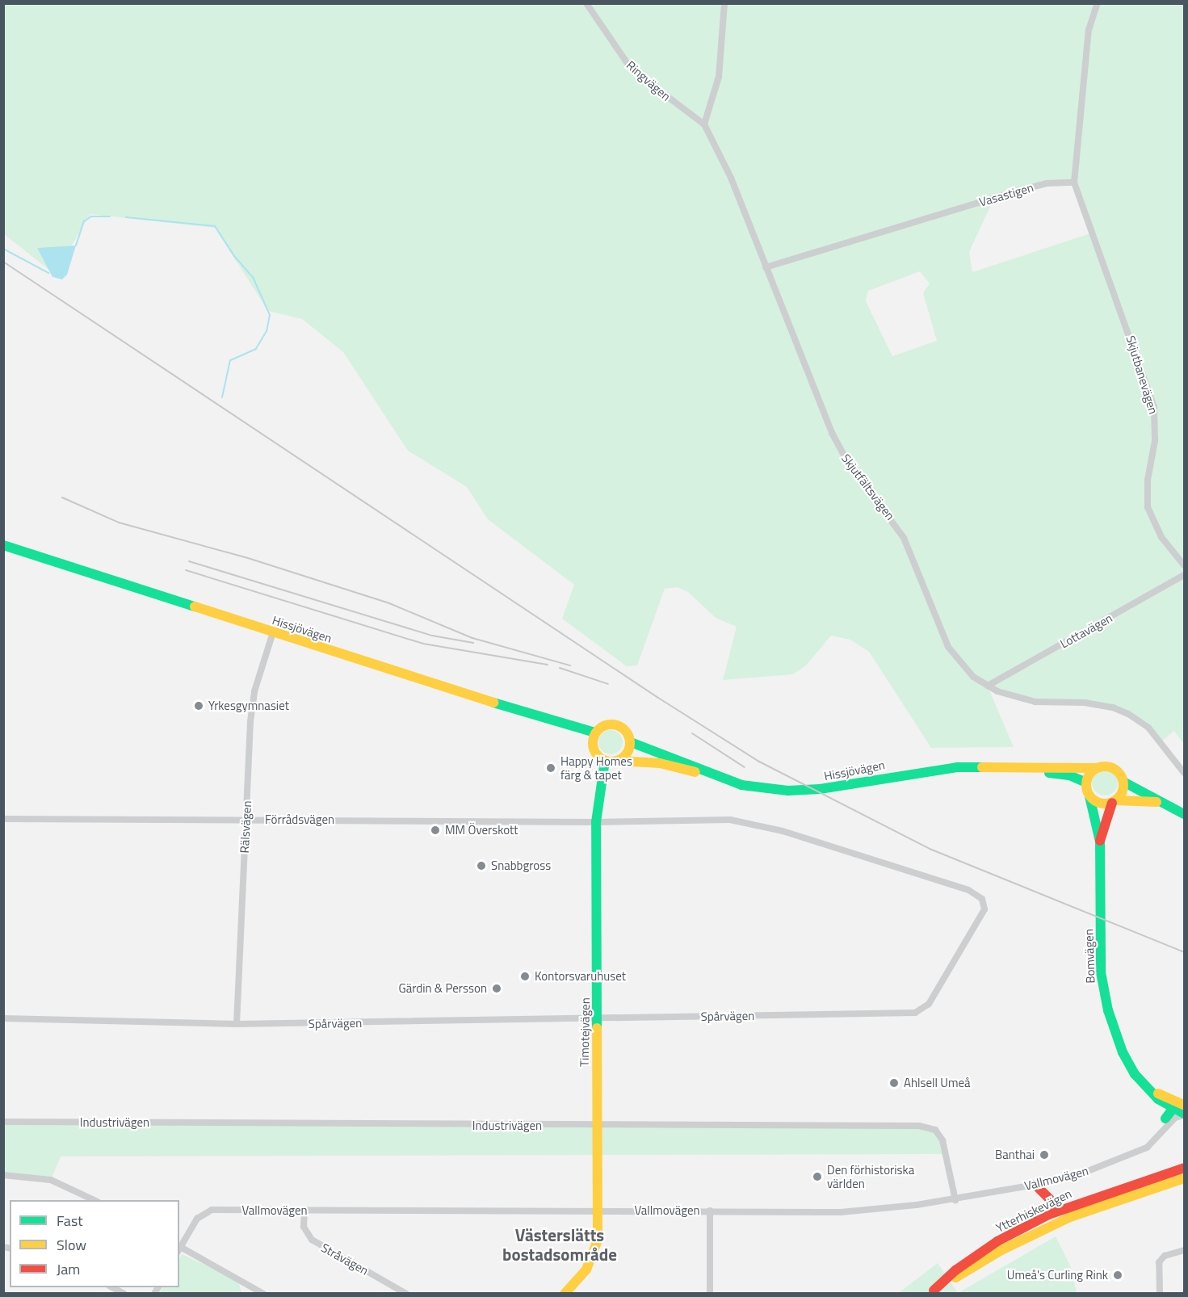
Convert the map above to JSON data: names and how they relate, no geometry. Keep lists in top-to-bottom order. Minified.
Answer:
{"streets":{"main road":["Hissjövägen","Bomvägen","Timotejvägen","Ytterhiskevägen"],"street":["Ringvägen","Vasastigen","Skjutbanevägen","Skjutfältsvägen","Lottavägen","Förrådsvägen","Rälsvägen","Spårvägen","Industrivägen","Vallmovägen","Stråvägen"]},"crossings":[["Ringvägen","Skjutfältsvägen"],["Vasastigen","Skjutbanevägen"],["Vasastigen","Skjutfältsvägen"],["Skjutfältsvägen","Lottavägen"],["Hissjövägen","Rälsvägen"],["Hissjövägen","Bomvägen"],["Hissjövägen","Timotejvägen"],["Förrådsvägen","Rälsvägen"],["Förrådsvägen","Spårvägen"],["Förrådsvägen","Timotejvägen"],["Rälsvägen","Spårvägen"],["Bomvägen","Vallmovägen"],["Spårvägen","Timotejvägen"],["Timotejvägen","Industrivägen"],["Timotejvägen","Vallmovägen"],["Industrivägen","Vallmovägen"],["Vallmovägen","Stråvägen"]],"districts":["Västerslätts bostadsområde"],"places":["Yrkesgymnasiet","Happy Homes färg & tapet","MM Överskott","Snabbgross","Kontorsvaruhuset","Gärdin & Persson","Ahlsell Umeå","Banthai","Den förhistoriska världen","Umeå's Curling Rink"],"legend":["Fast","Slow","Jam"]}
